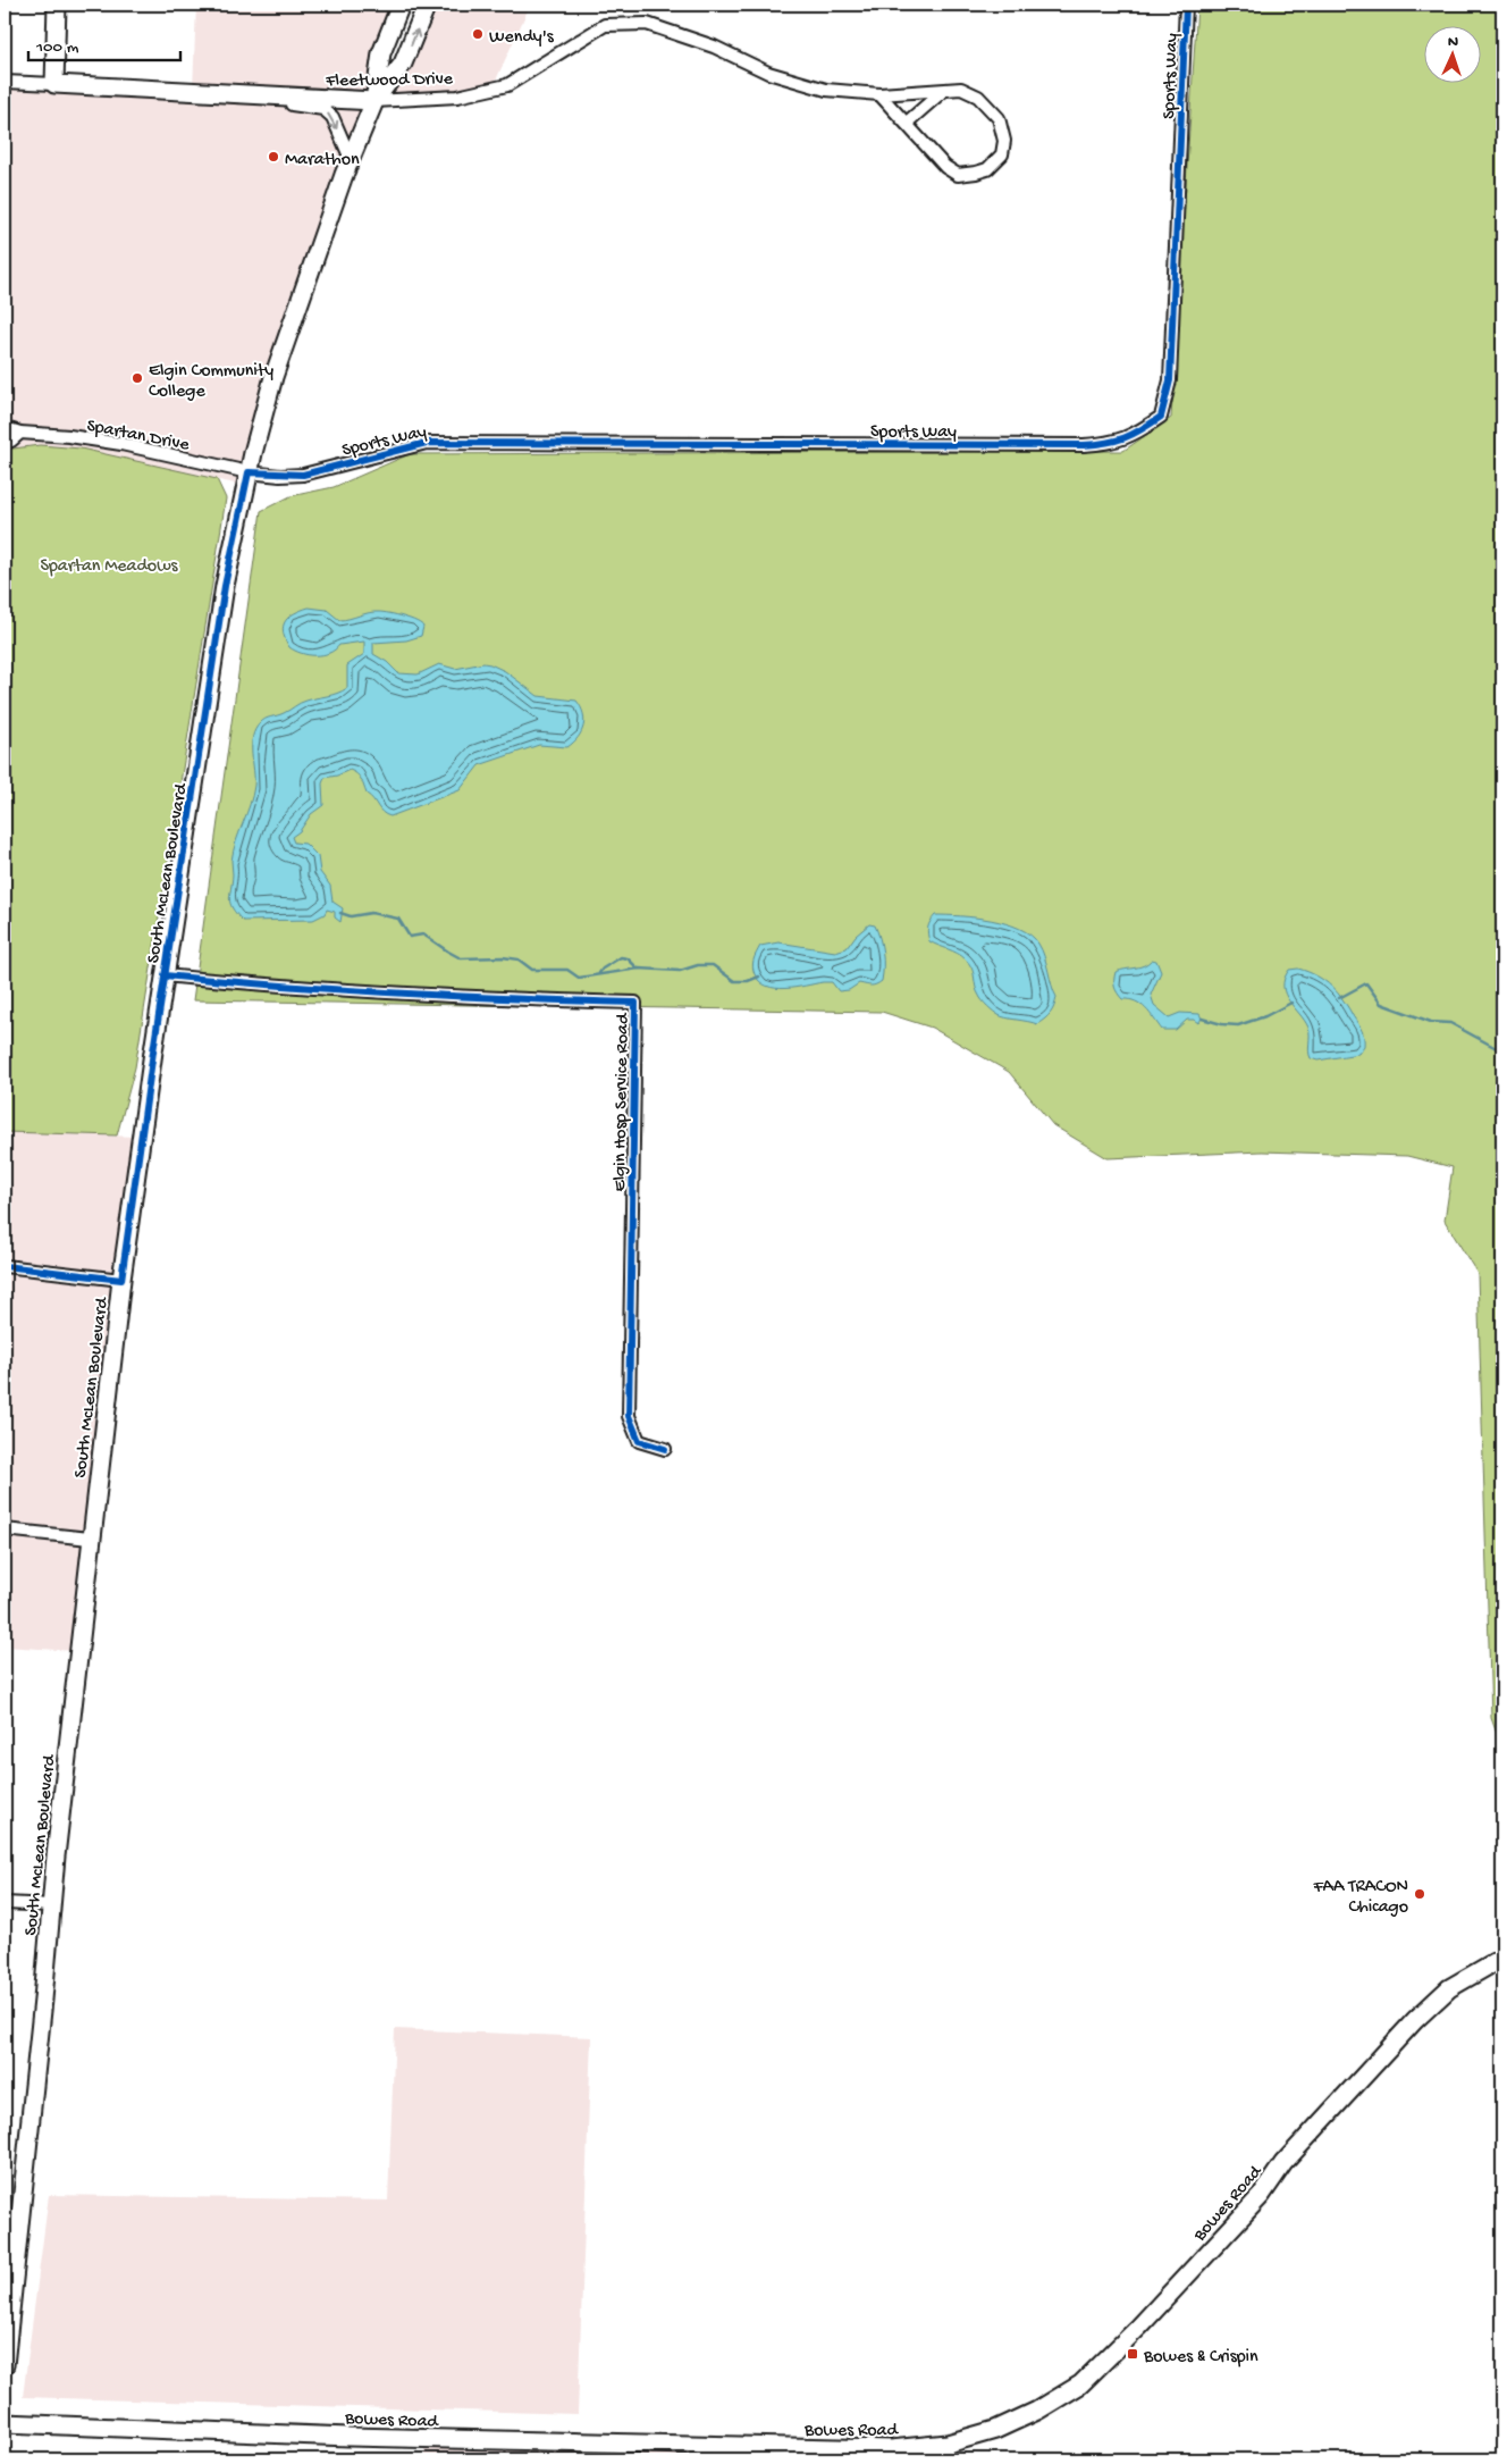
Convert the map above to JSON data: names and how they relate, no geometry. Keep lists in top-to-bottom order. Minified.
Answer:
{"streets":{"main road":["Fleetwood Drive","South McLean Boulevard","Bowes Road"],"street":["Sports Way","Spartan Drive","Elgin Hosp Service Road"]},"crossings":[["Sports Way","Spartan Drive"],["Sports Way","South McLean Boulevard"],["Fleetwood Drive","South McLean Boulevard"],["Spartan Drive","South McLean Boulevard"],["South McLean Boulevard","Elgin Hosp Service Road"]],"parks":["Spartan Meadows"],"places":{"other":["Wendy's","Marathon","Elgin Community College","FAA TRACON Chicago"],"transit":["Bowes & Crispin"]},"scale_bar":"100 m","north":"top"}
